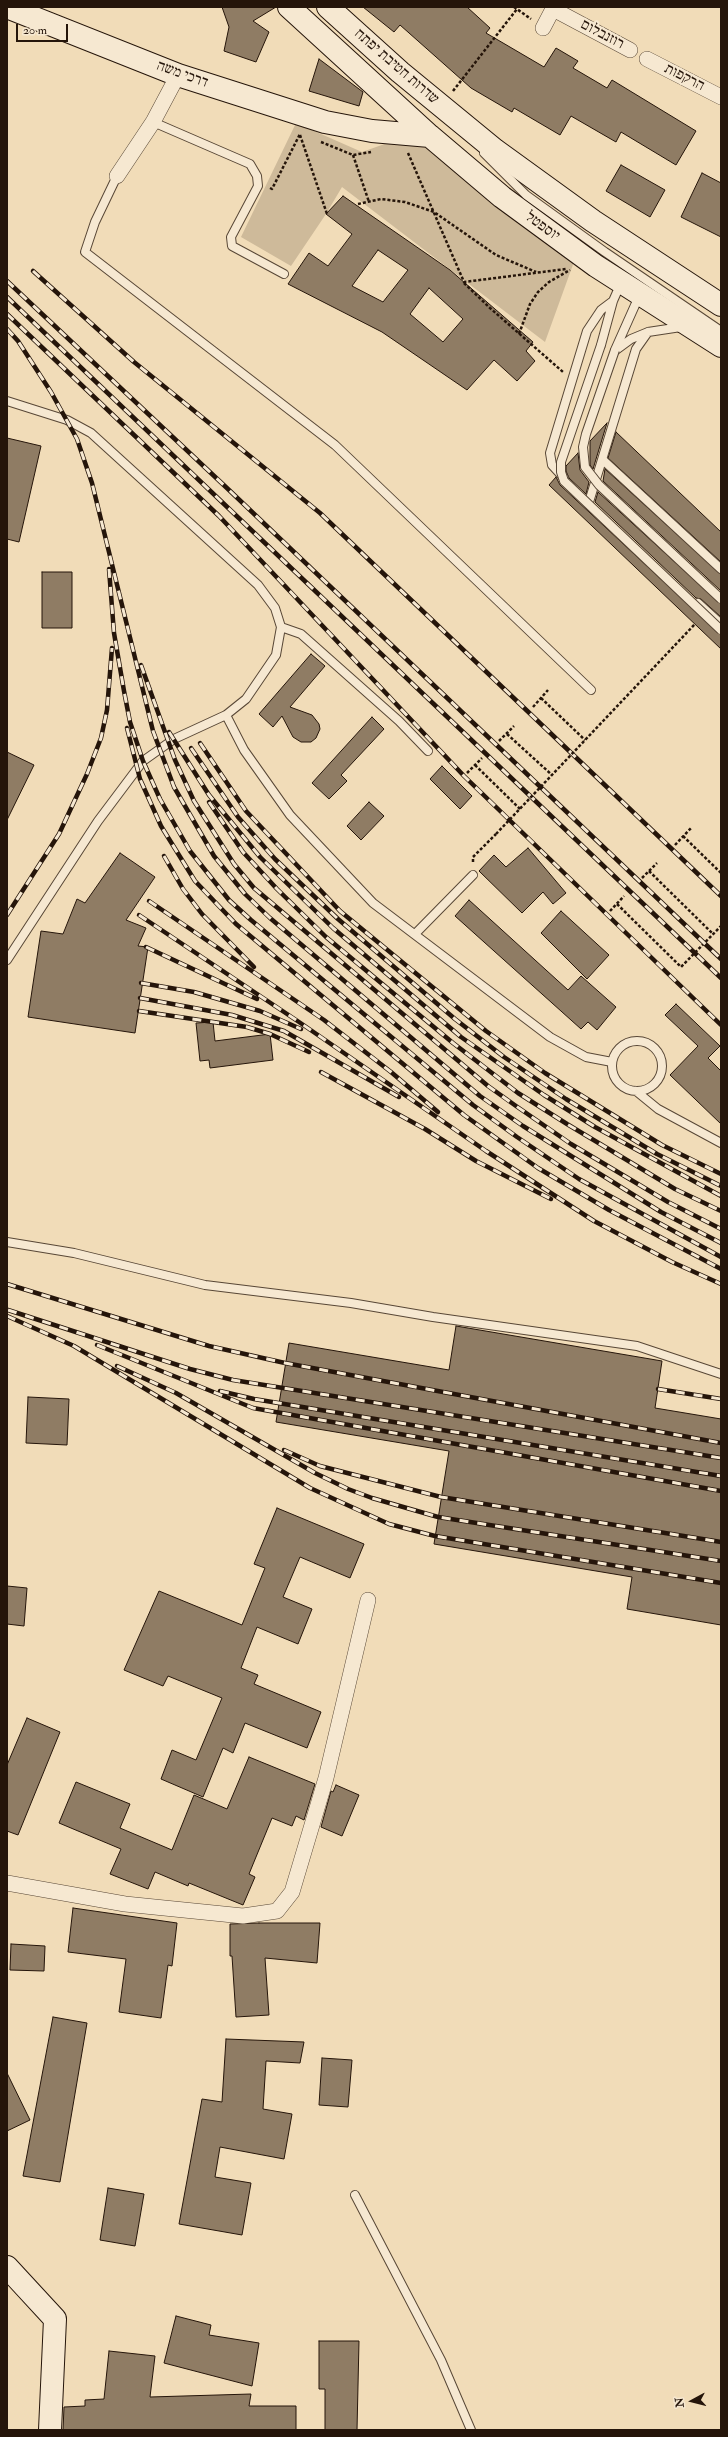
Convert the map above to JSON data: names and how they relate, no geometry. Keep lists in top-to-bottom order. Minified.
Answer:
{"streets":{"main road":["שדרות חטיבת יפתח","דרכי משה","יוספטל"],"street":["רוזנבלום","הרקפות"]},"crossings":[["שדרות חטיבת יפתח","יוספטל"],["דרכי משה","יוספטל"]],"scale_bar":"20 m","north":"left"}
